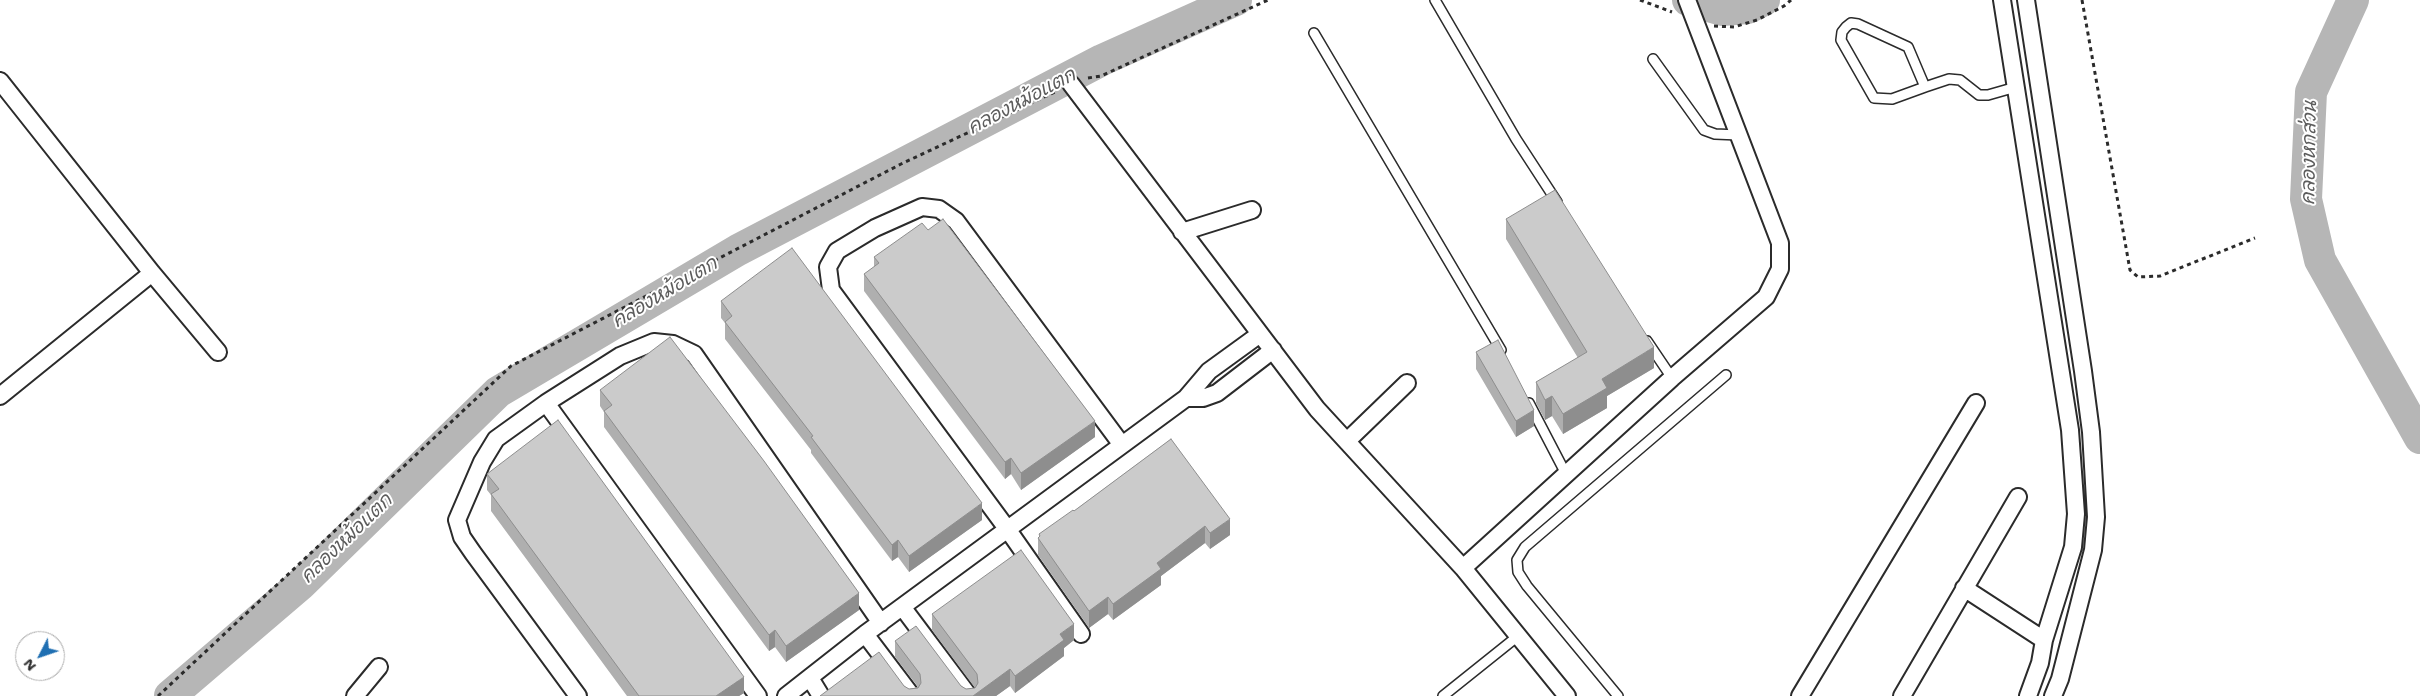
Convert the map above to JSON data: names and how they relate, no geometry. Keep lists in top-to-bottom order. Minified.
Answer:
{"water":["คลองหม้อแตก","คลองหกส่วน"],"north":"bottom left"}
